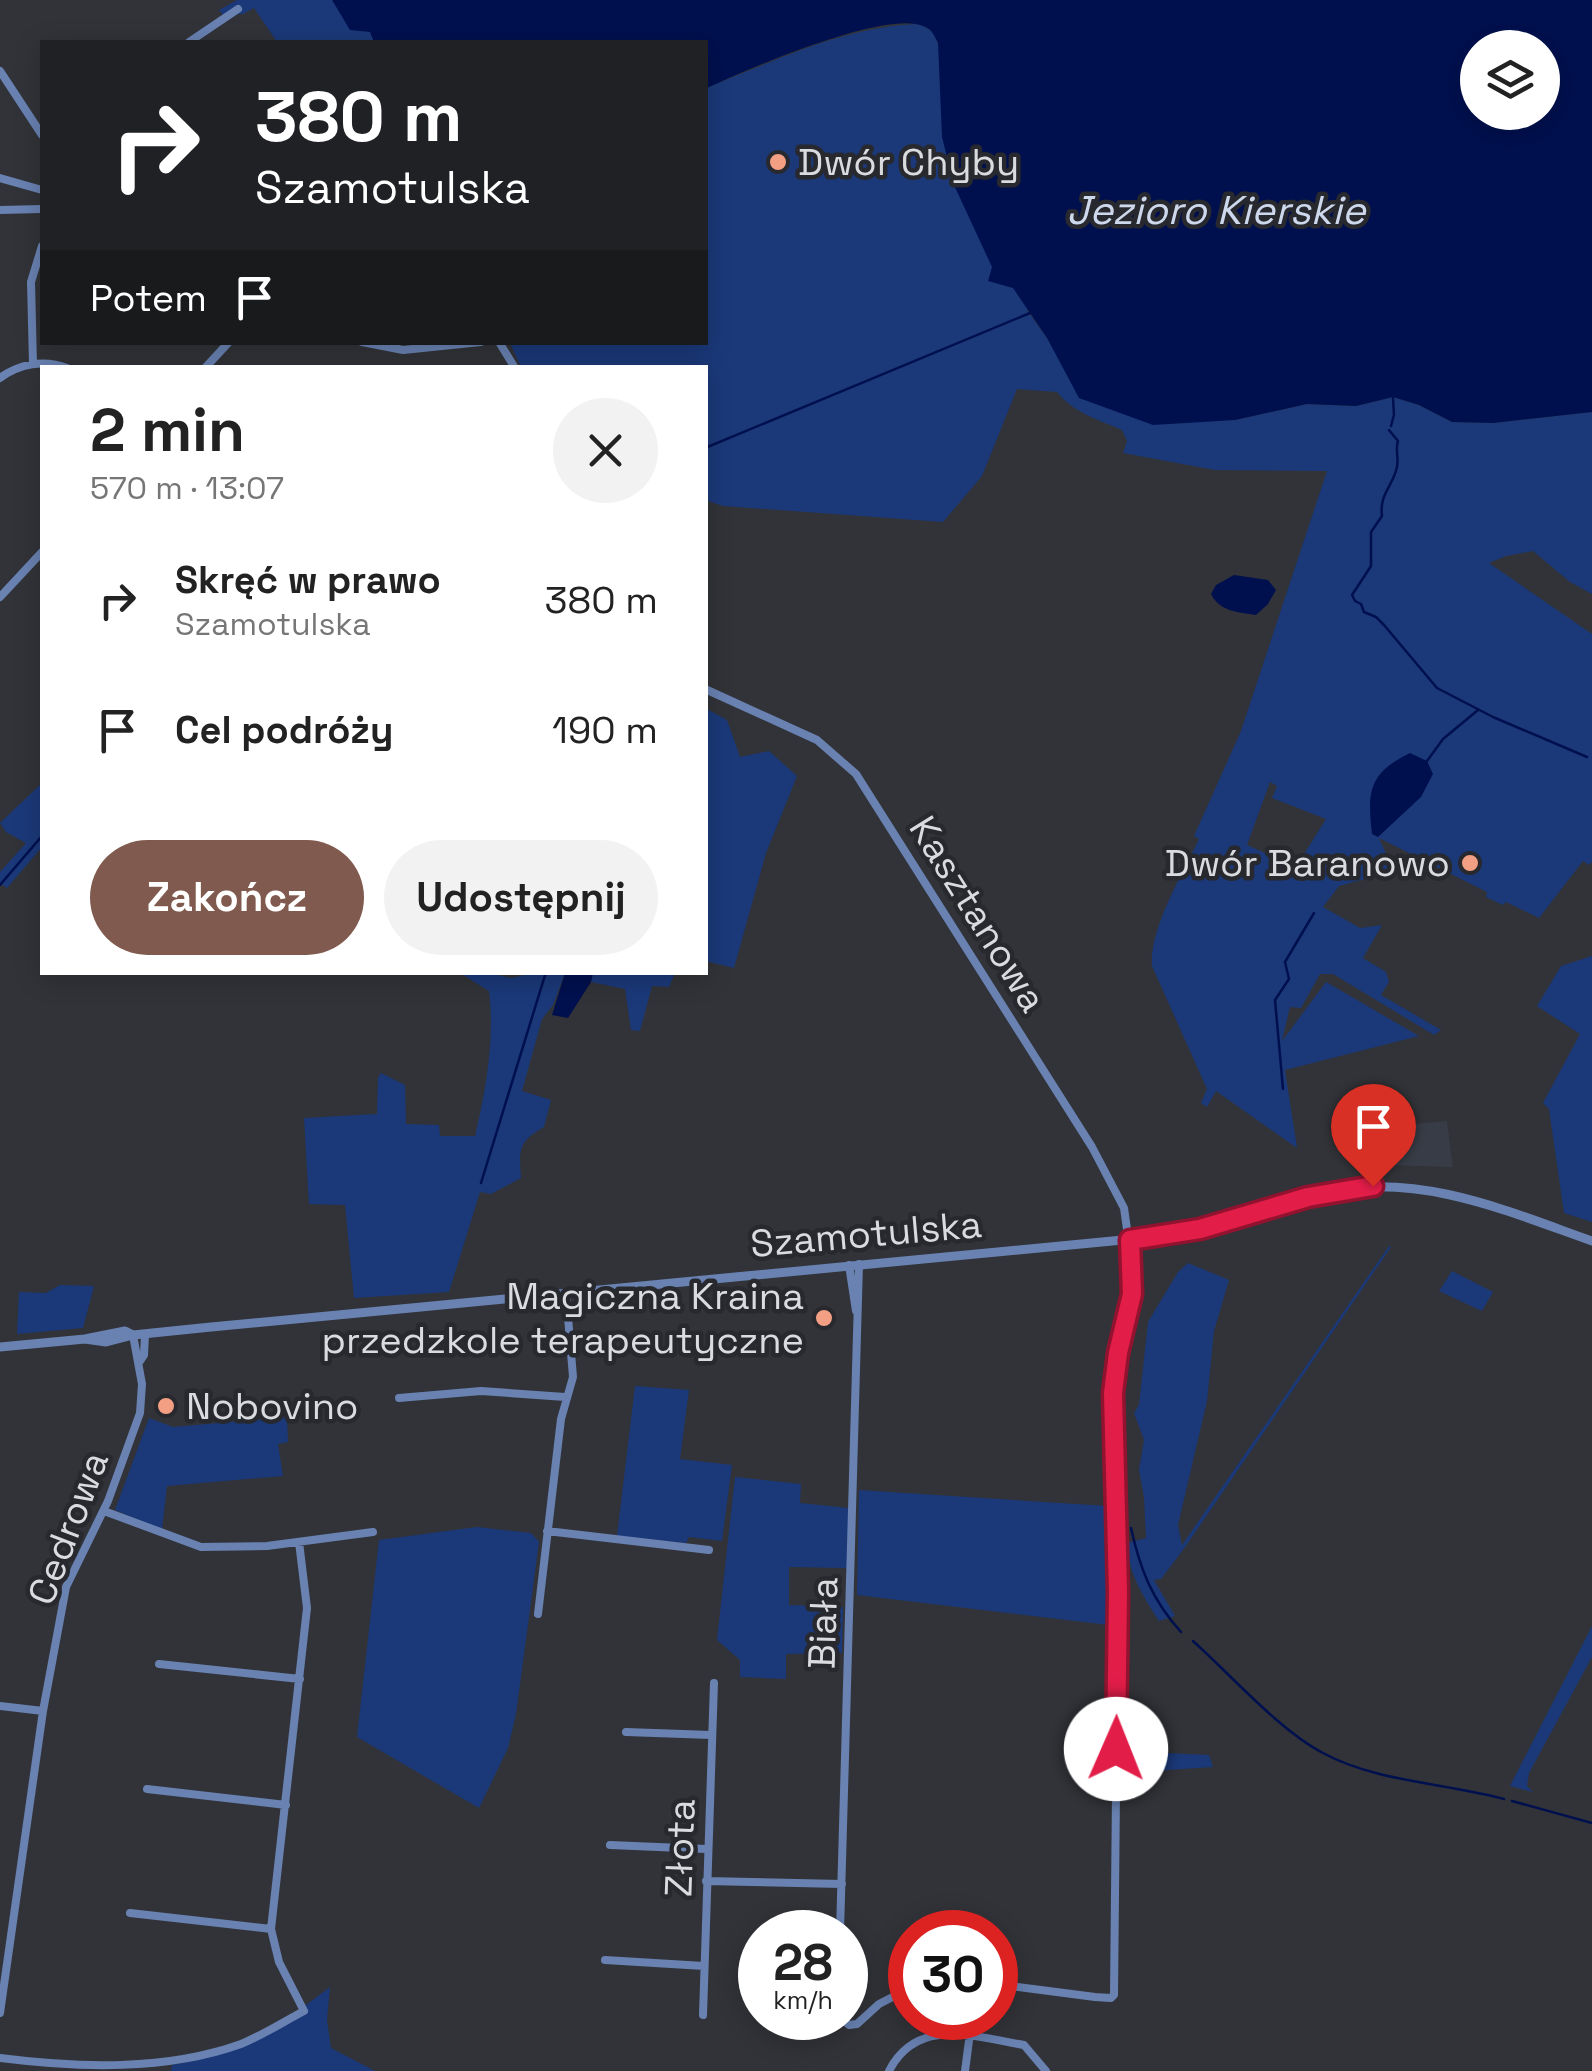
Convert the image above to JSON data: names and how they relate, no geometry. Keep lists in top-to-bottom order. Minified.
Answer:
{"streets":{"street":["Kasztanowa","Szamotulska","Cedrowa","Biała","Złota"]},"crossings":[["Kasztanowa","Szamotulska"],["Szamotulska","Cedrowa"],["Szamotulska","Biała"]],"water":["Jezioro Kierskie"],"places":["Dwór Chyby","Dwór Baranowo","Magiczna Kraina przedzkole terapeutyczne","Nobovino"],"page":{"turn":["380 m","Szamotulska"],"then":"Potem","heading":["2 min","570 m · 13:07"],"list":[{"name":"Skręć w prawo","note":"Szamotulska","value":"380 m"},{"name":"Cel podróży","value":"190 m"}],"buttons":["Zakończ","Udostępnij"],"speed":"28 km/h","limit":"30"}}
